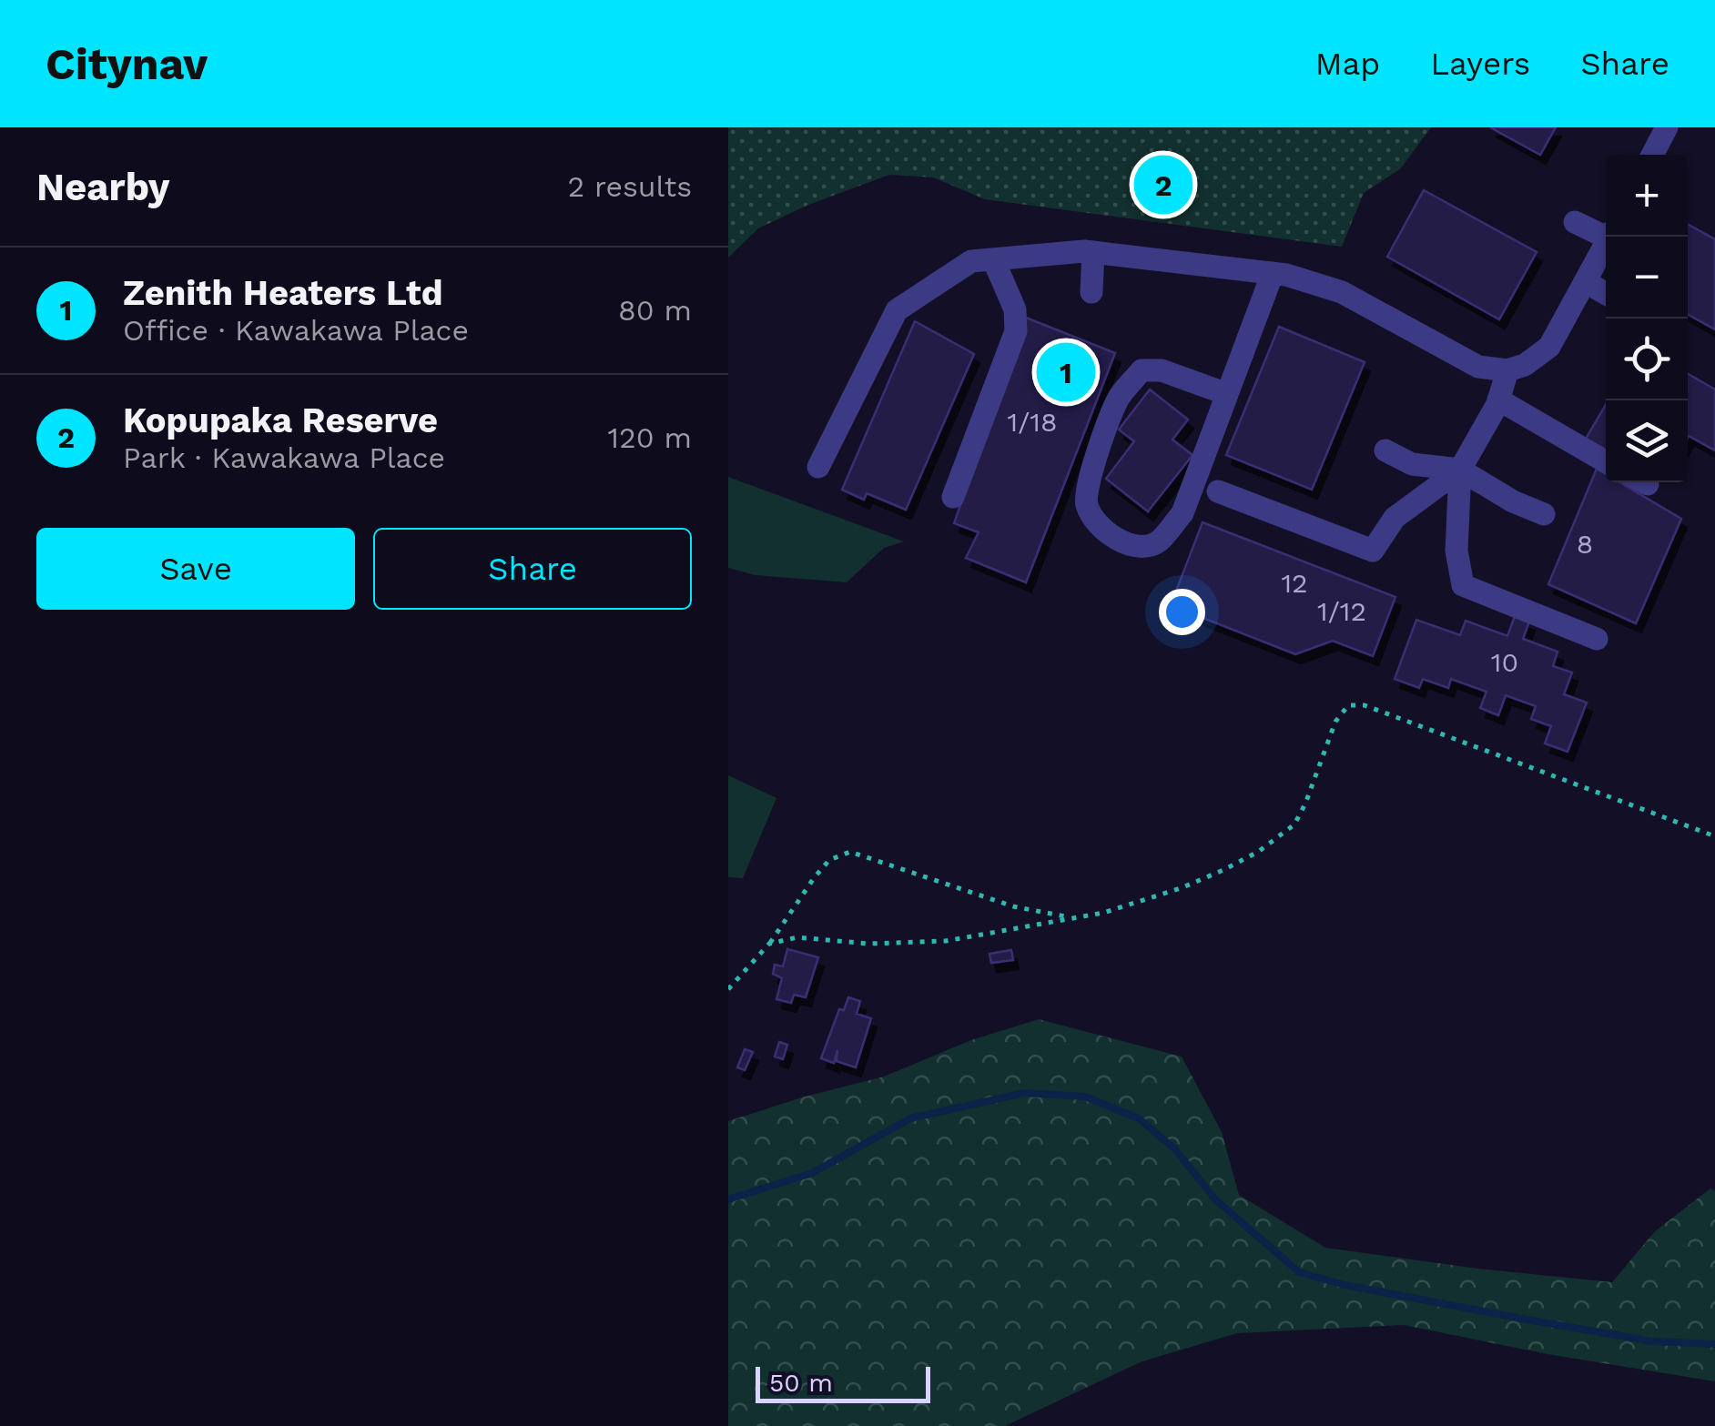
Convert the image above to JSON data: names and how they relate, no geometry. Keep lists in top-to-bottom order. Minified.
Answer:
{"house_numbers":["1/18","8","12","1/12","10"],"scale_bar":"50 m","page":{"header":"Citynav","nav":["Map","Layers","Share"],"heading":["Nearby","2 results"],"pins":["2","1"],"map_buttons":["+","−"],"list":[{"mark":"1","name":"Zenith Heaters Ltd","note":"Office · Kawakawa Place","value":"80 m"},{"mark":"2","name":"Kopupaka Reserve","note":"Park · Kawakawa Place","value":"120 m"}],"buttons":["Save","Share"],"scale":"50 m"}}
